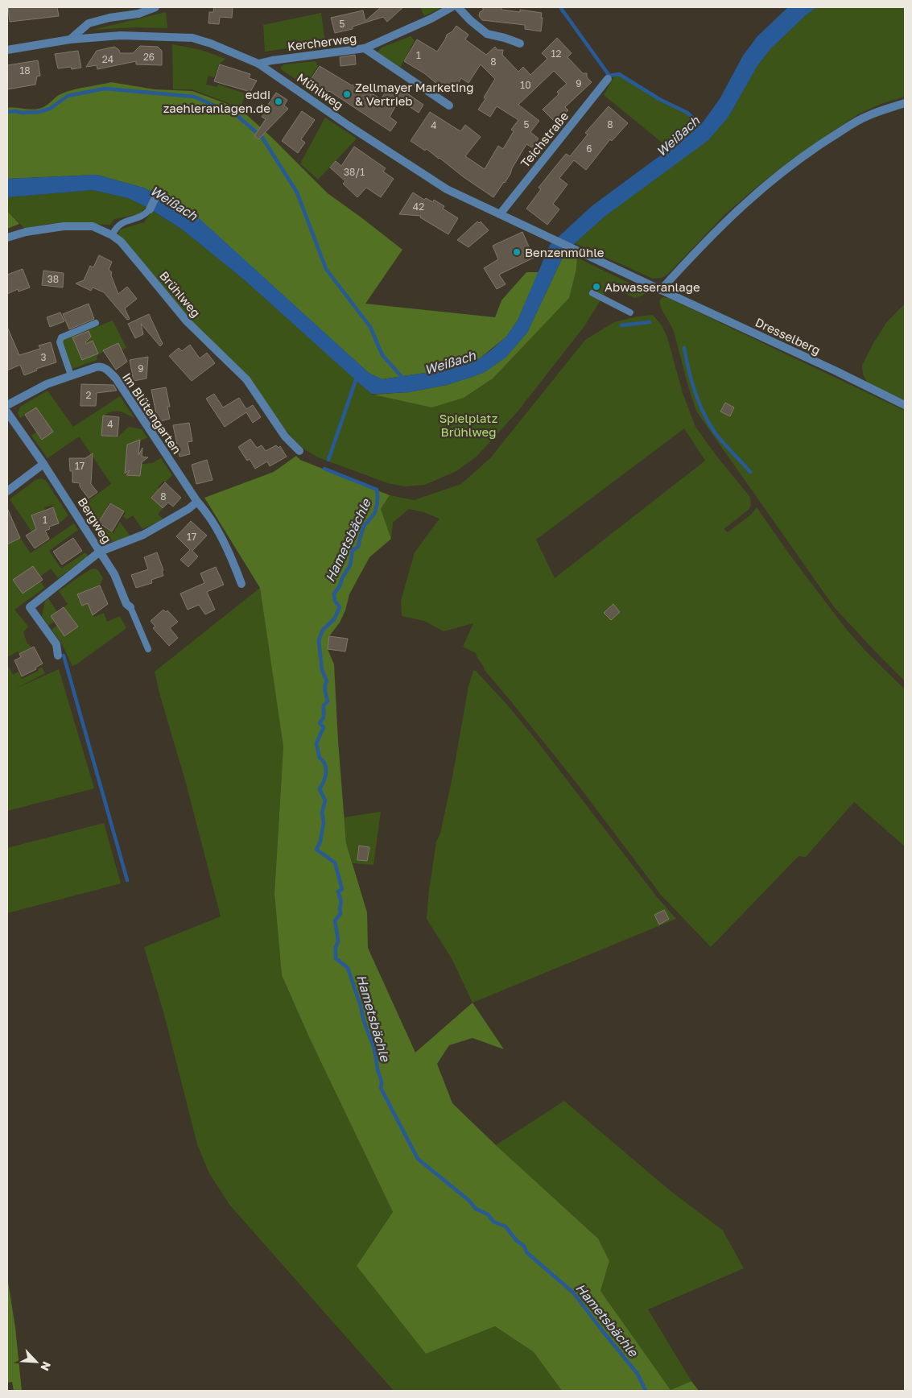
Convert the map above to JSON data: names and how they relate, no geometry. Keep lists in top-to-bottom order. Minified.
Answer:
{"streets":{"street":["Kercherweg","Mühlweg","Teichstraße","Brühlweg","Dresselberg","Im Blütengarten","Bergweg"]},"crossings":[["Kercherweg","Mühlweg"],["Mühlweg","Teichstraße"],["Mühlweg","Dresselberg"]],"water":["Weißach","Hametsbächle"],"parks":["Spielplatz Brühlweg"],"places":["Zellmayer Marketing & Vertrieb","eddi zaehleranlagen.de","Benzenmühle","Abwasseranlage"],"house_numbers":["5","12","1","26","24","8","18","9","10","5","8","4","6","38/1","42","38","3","9","2","4","17","8","1","17"],"north":"bottom right"}
